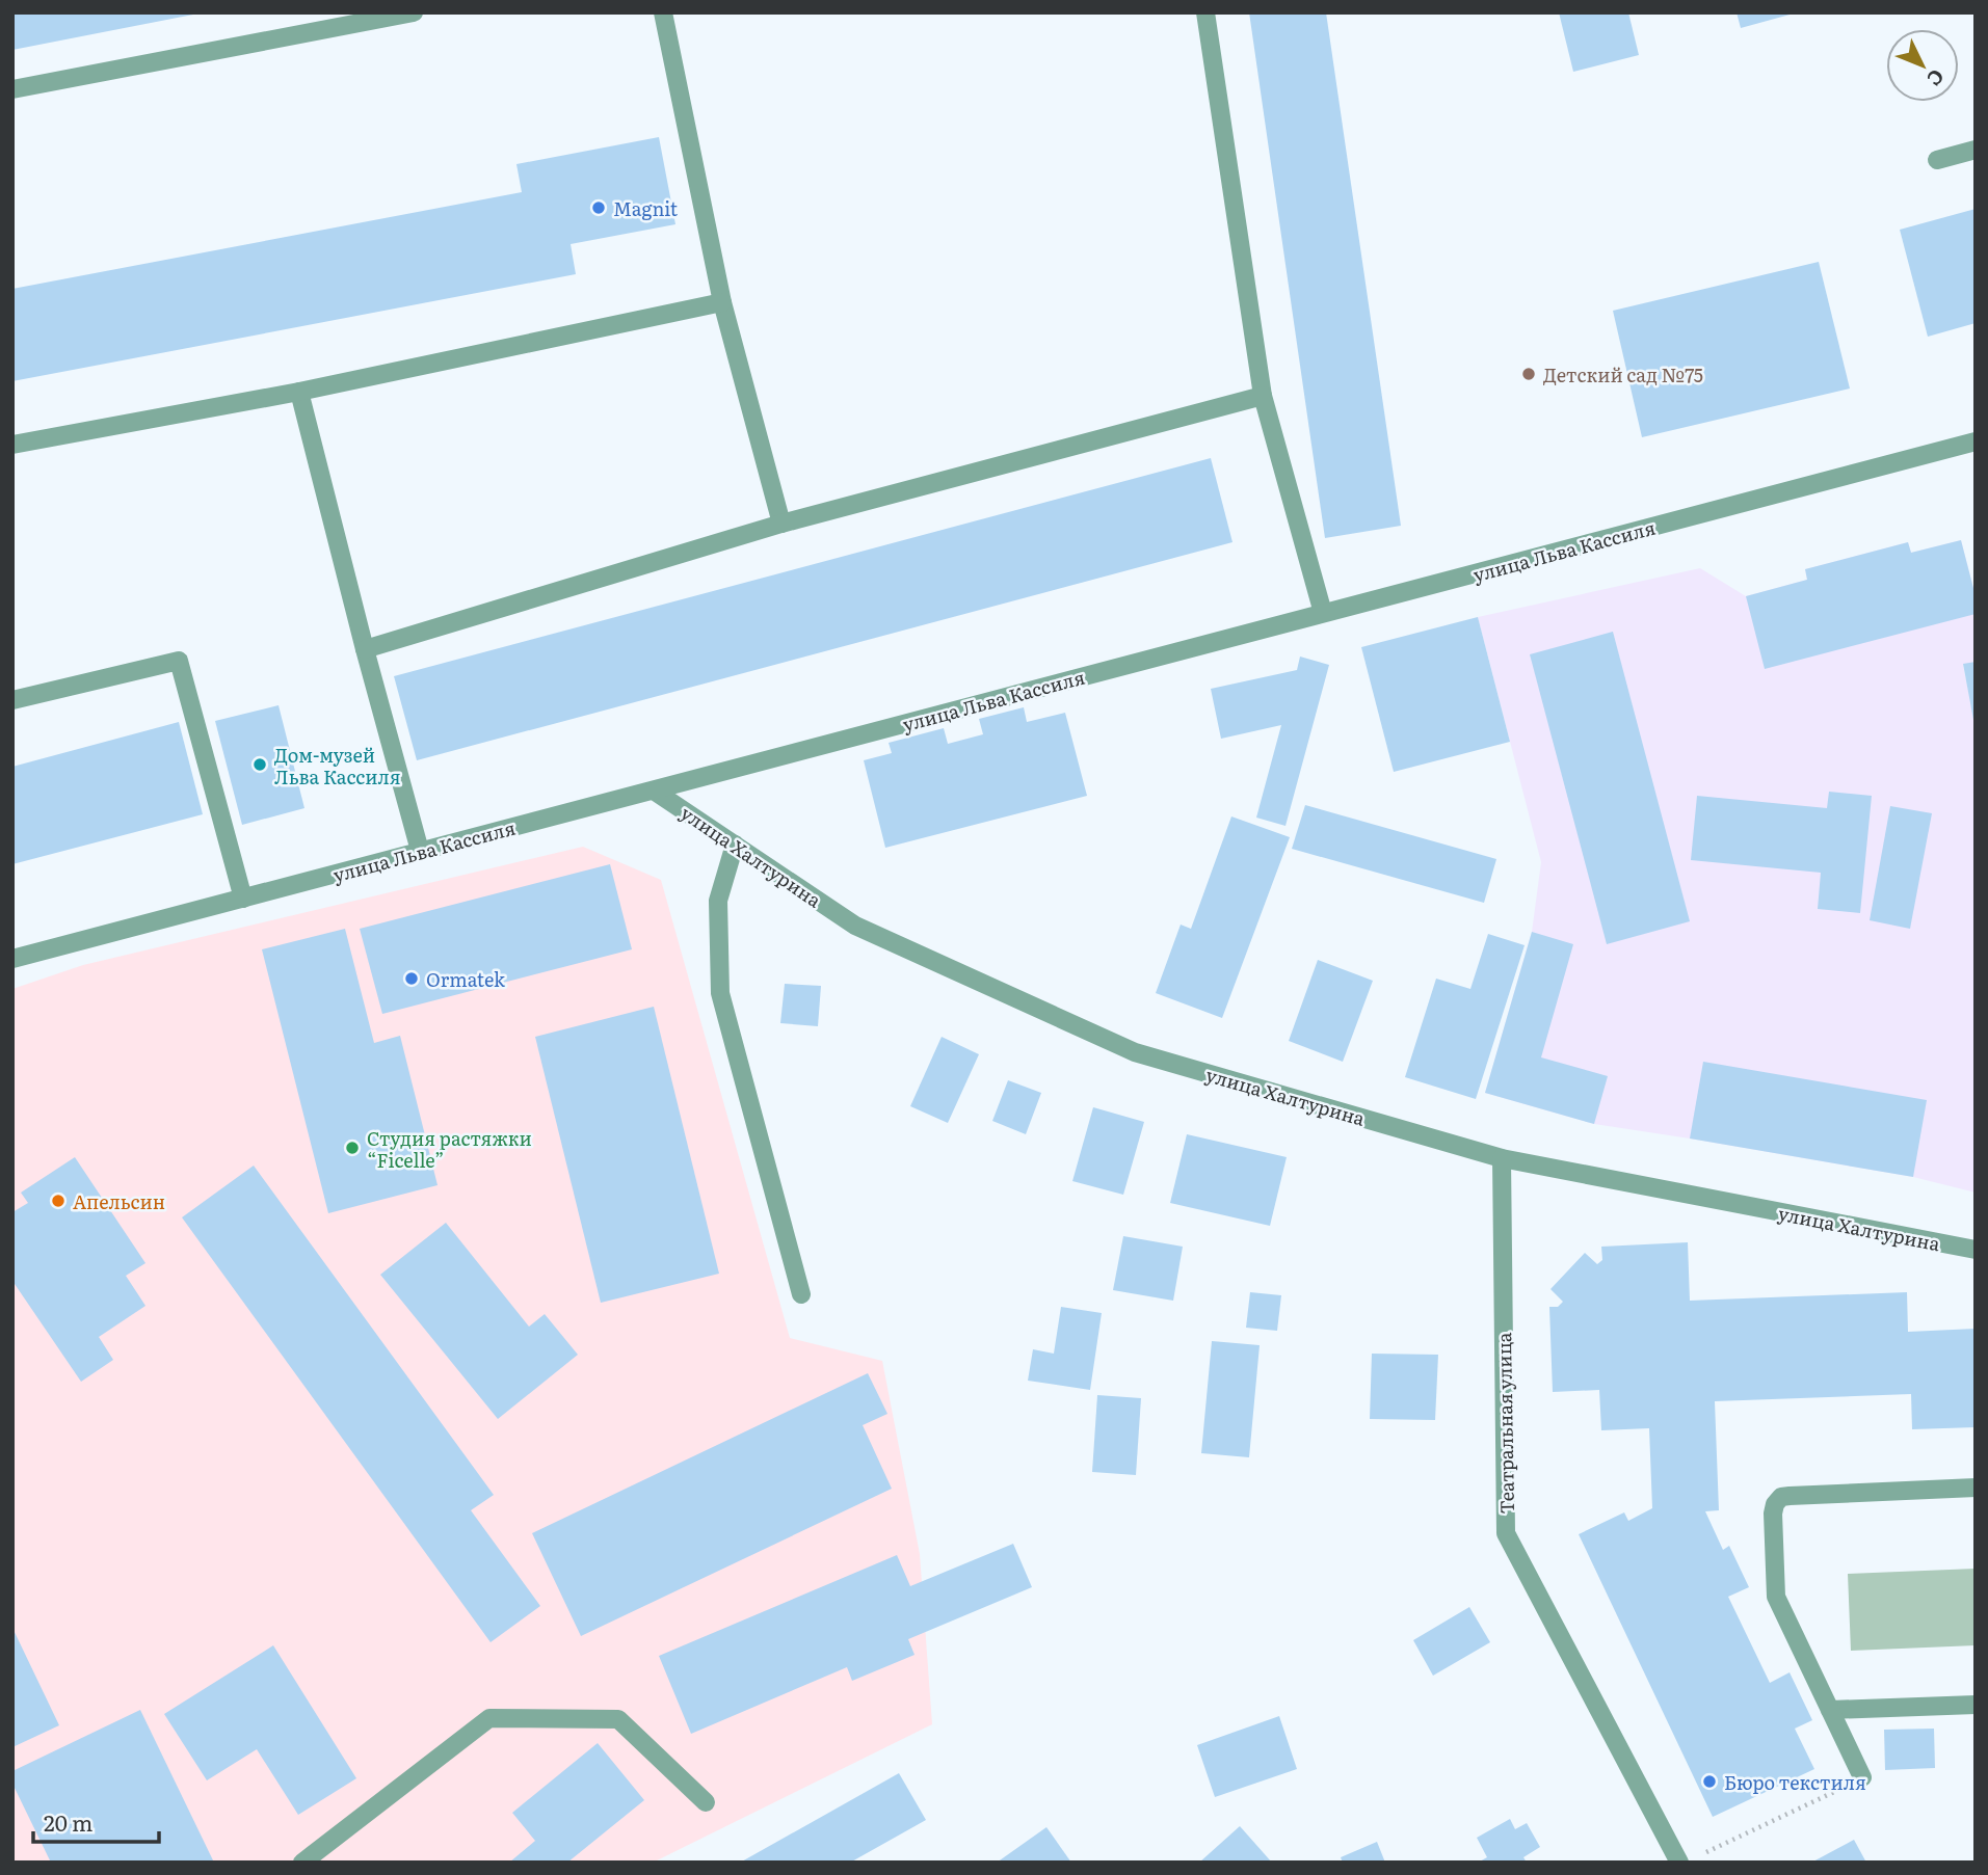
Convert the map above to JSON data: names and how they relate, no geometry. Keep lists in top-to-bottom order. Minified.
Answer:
{"streets":{"street":["улица Льва Кассиля","улица Халтурина","Театральная улица"]},"crossings":[["улица Льва Кассиля","улица Халтурина"],["улица Халтурина","Театральная улица"]],"places":["Magnit","Детский сад №75","Дом-музей Льва Кассиля","Ormatek","Студия растяжки “Ficelle”","Апельсин","Бюро текстиля"],"scale_bar":"20 m","north":"bottom right"}
